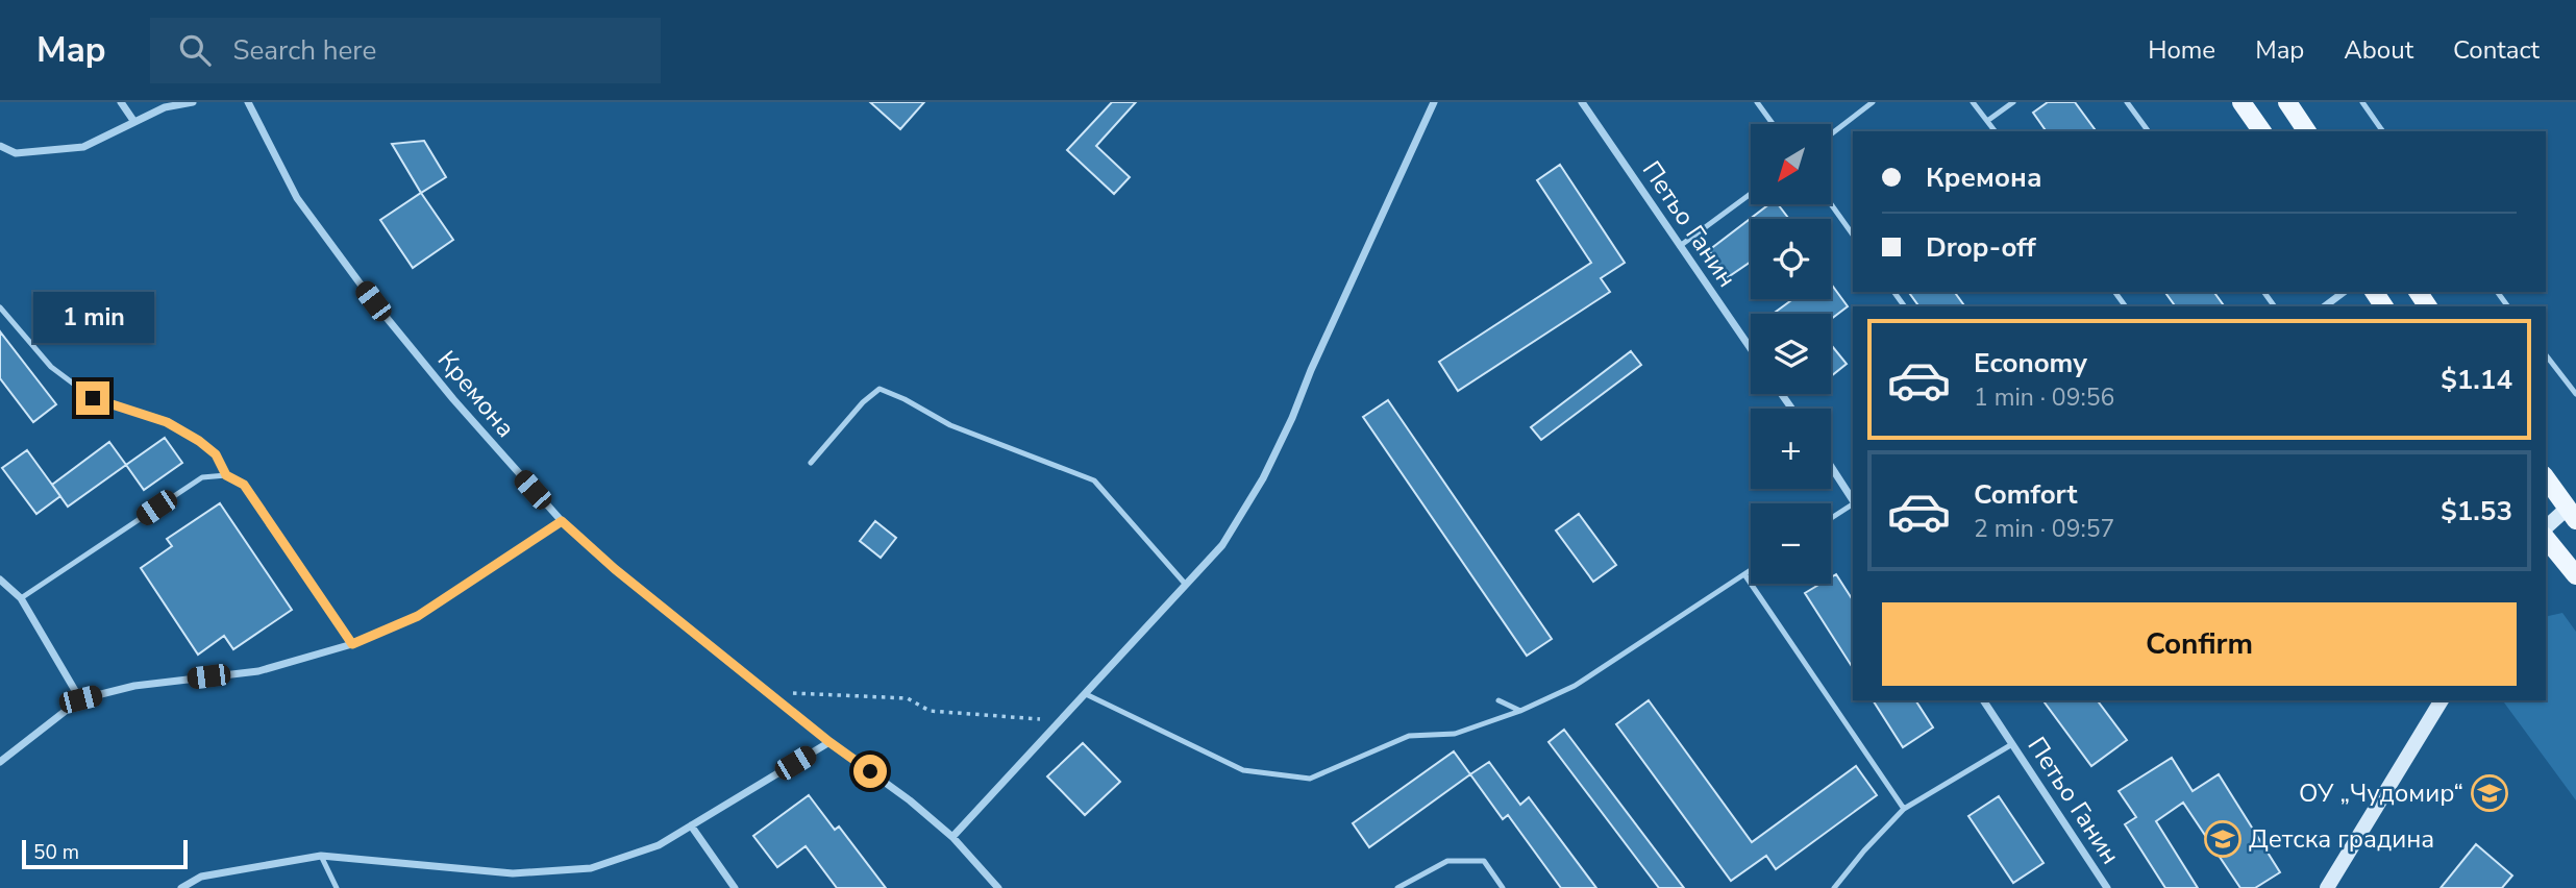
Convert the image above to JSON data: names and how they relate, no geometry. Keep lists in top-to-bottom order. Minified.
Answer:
{"streets":{"street":["Петьо Ганин","Кремона"]},"places":{"school or university":["ОУ „Чудомир“","Детска градина"]},"scale_bar":"50 m","north":"bottom left","page":{"header":"Map","search":"Search here","nav":["Home","Map","About","Contact"],"map_buttons":["+","−"],"banner":["Кремона","Drop-off"],"bubble":"1 min","list":[{"name":"Economy","note":"1 min · 09:56","value":"$1.14"},{"name":"Comfort","note":"2 min · 09:57","value":"$1.53"}],"buttons":"Confirm","scale":"50 m"}}
